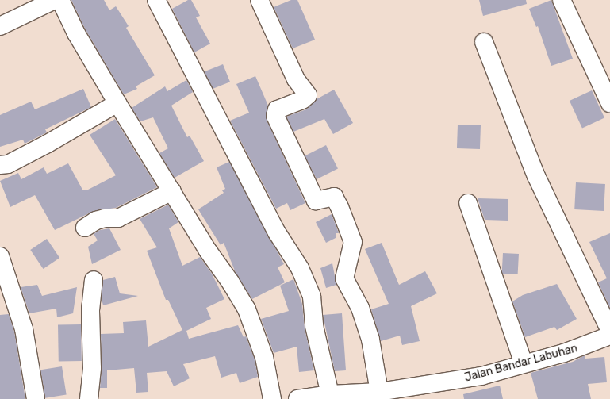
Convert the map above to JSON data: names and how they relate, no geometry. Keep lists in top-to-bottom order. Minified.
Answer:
{"streets":{"street":["Jalan Bandar Labuhan"]}}
